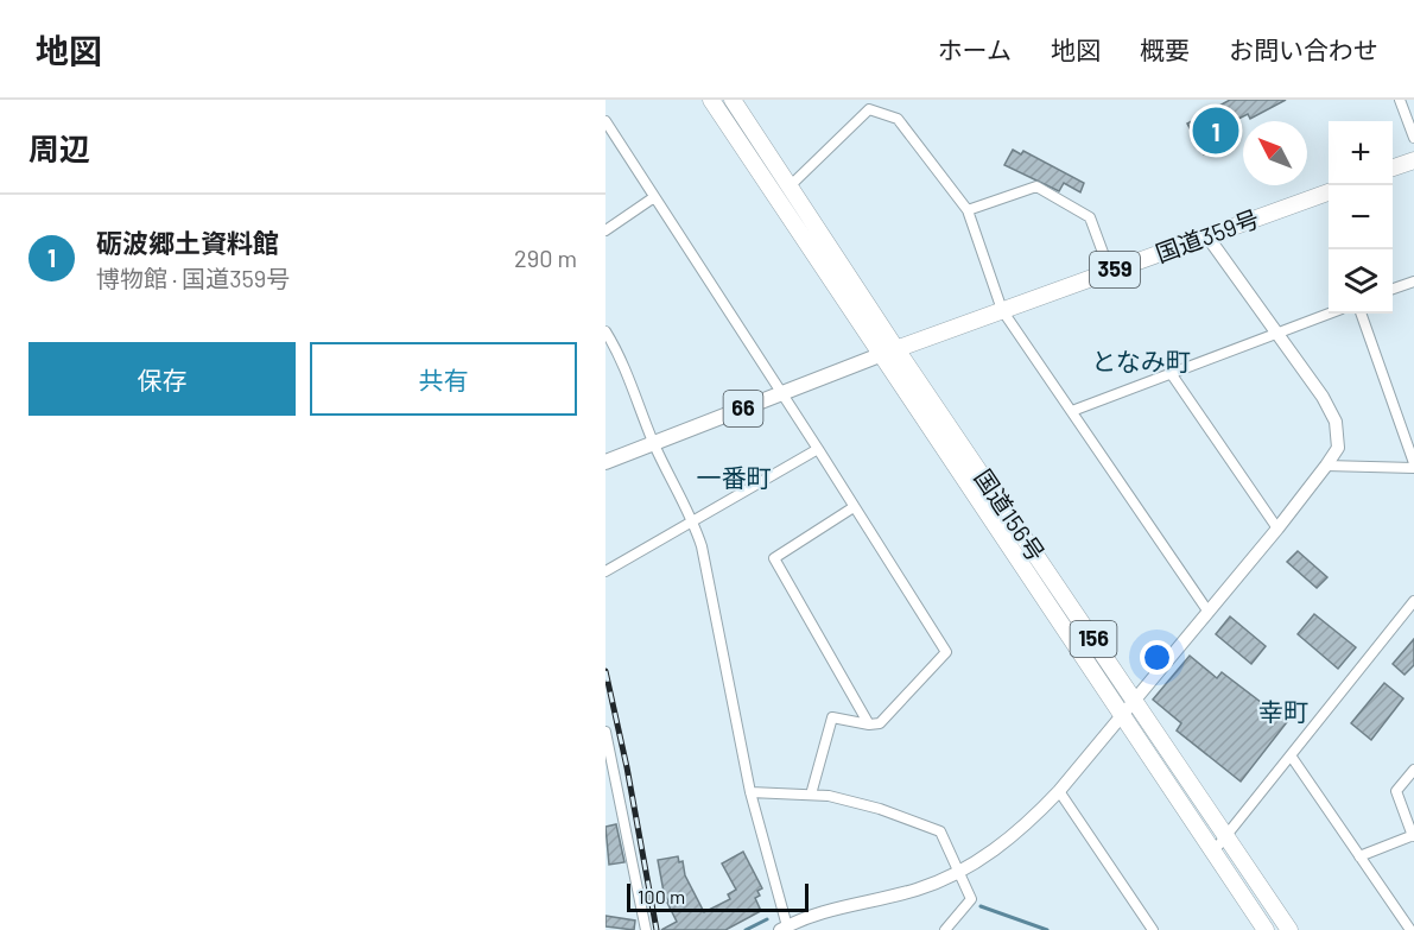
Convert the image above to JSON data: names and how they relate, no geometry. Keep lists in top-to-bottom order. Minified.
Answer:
{"streets":{"highway":["国道359号","359","国道156号","156"],"main road":["66"]},"crossings":[["国道359号","66"],["国道359号","国道156号"],["66","国道156号"]],"districts":["となみ町","一番町","幸町"],"scale_bar":"100 m","north":"top left","page":{"header":"地図","nav":["ホーム","地図","概要","お問い合わせ"],"heading":"周辺","pins":"1","map_buttons":["+","−"],"list":[{"mark":"1","name":"砺波郷土資料館","note":"博物館 · 国道359号","value":"290 m"}],"buttons":["保存","共有"],"scale":"100 m"}}
